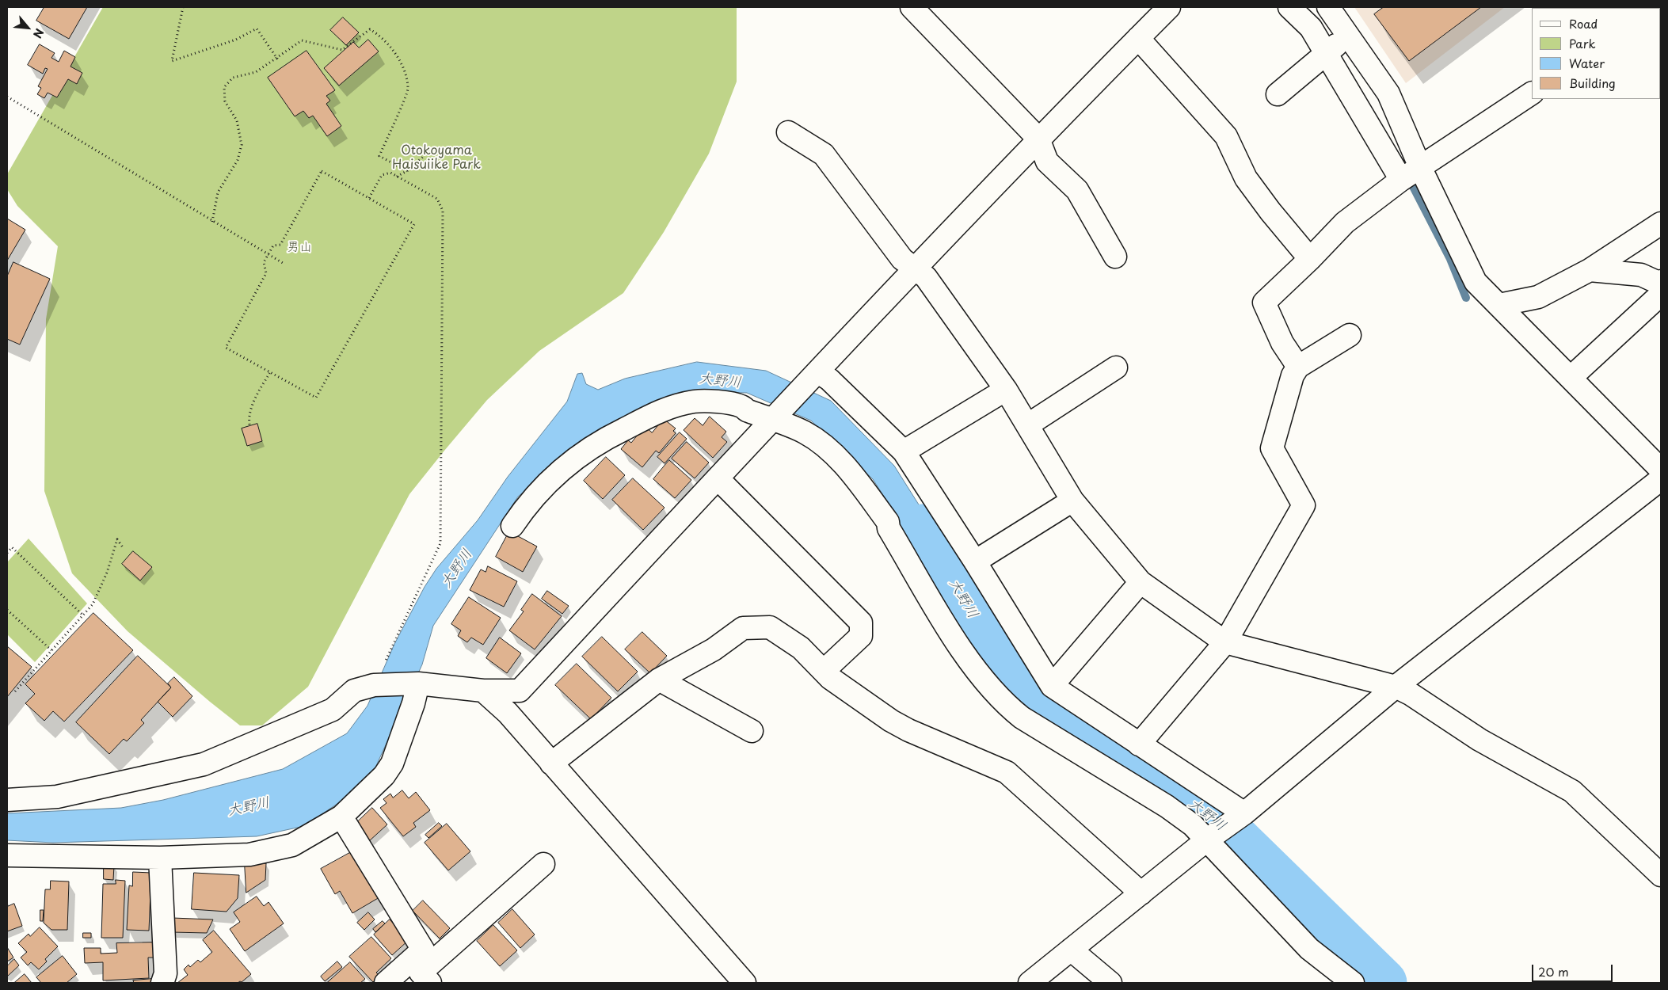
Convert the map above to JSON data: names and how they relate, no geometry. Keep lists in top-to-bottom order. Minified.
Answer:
{"water":["大野川"],"parks":["Otokoyama Haisuiike Park","男山"],"legend":["Road","Park","Water","Building"],"scale_bar":"20 m","north":"bottom right"}
